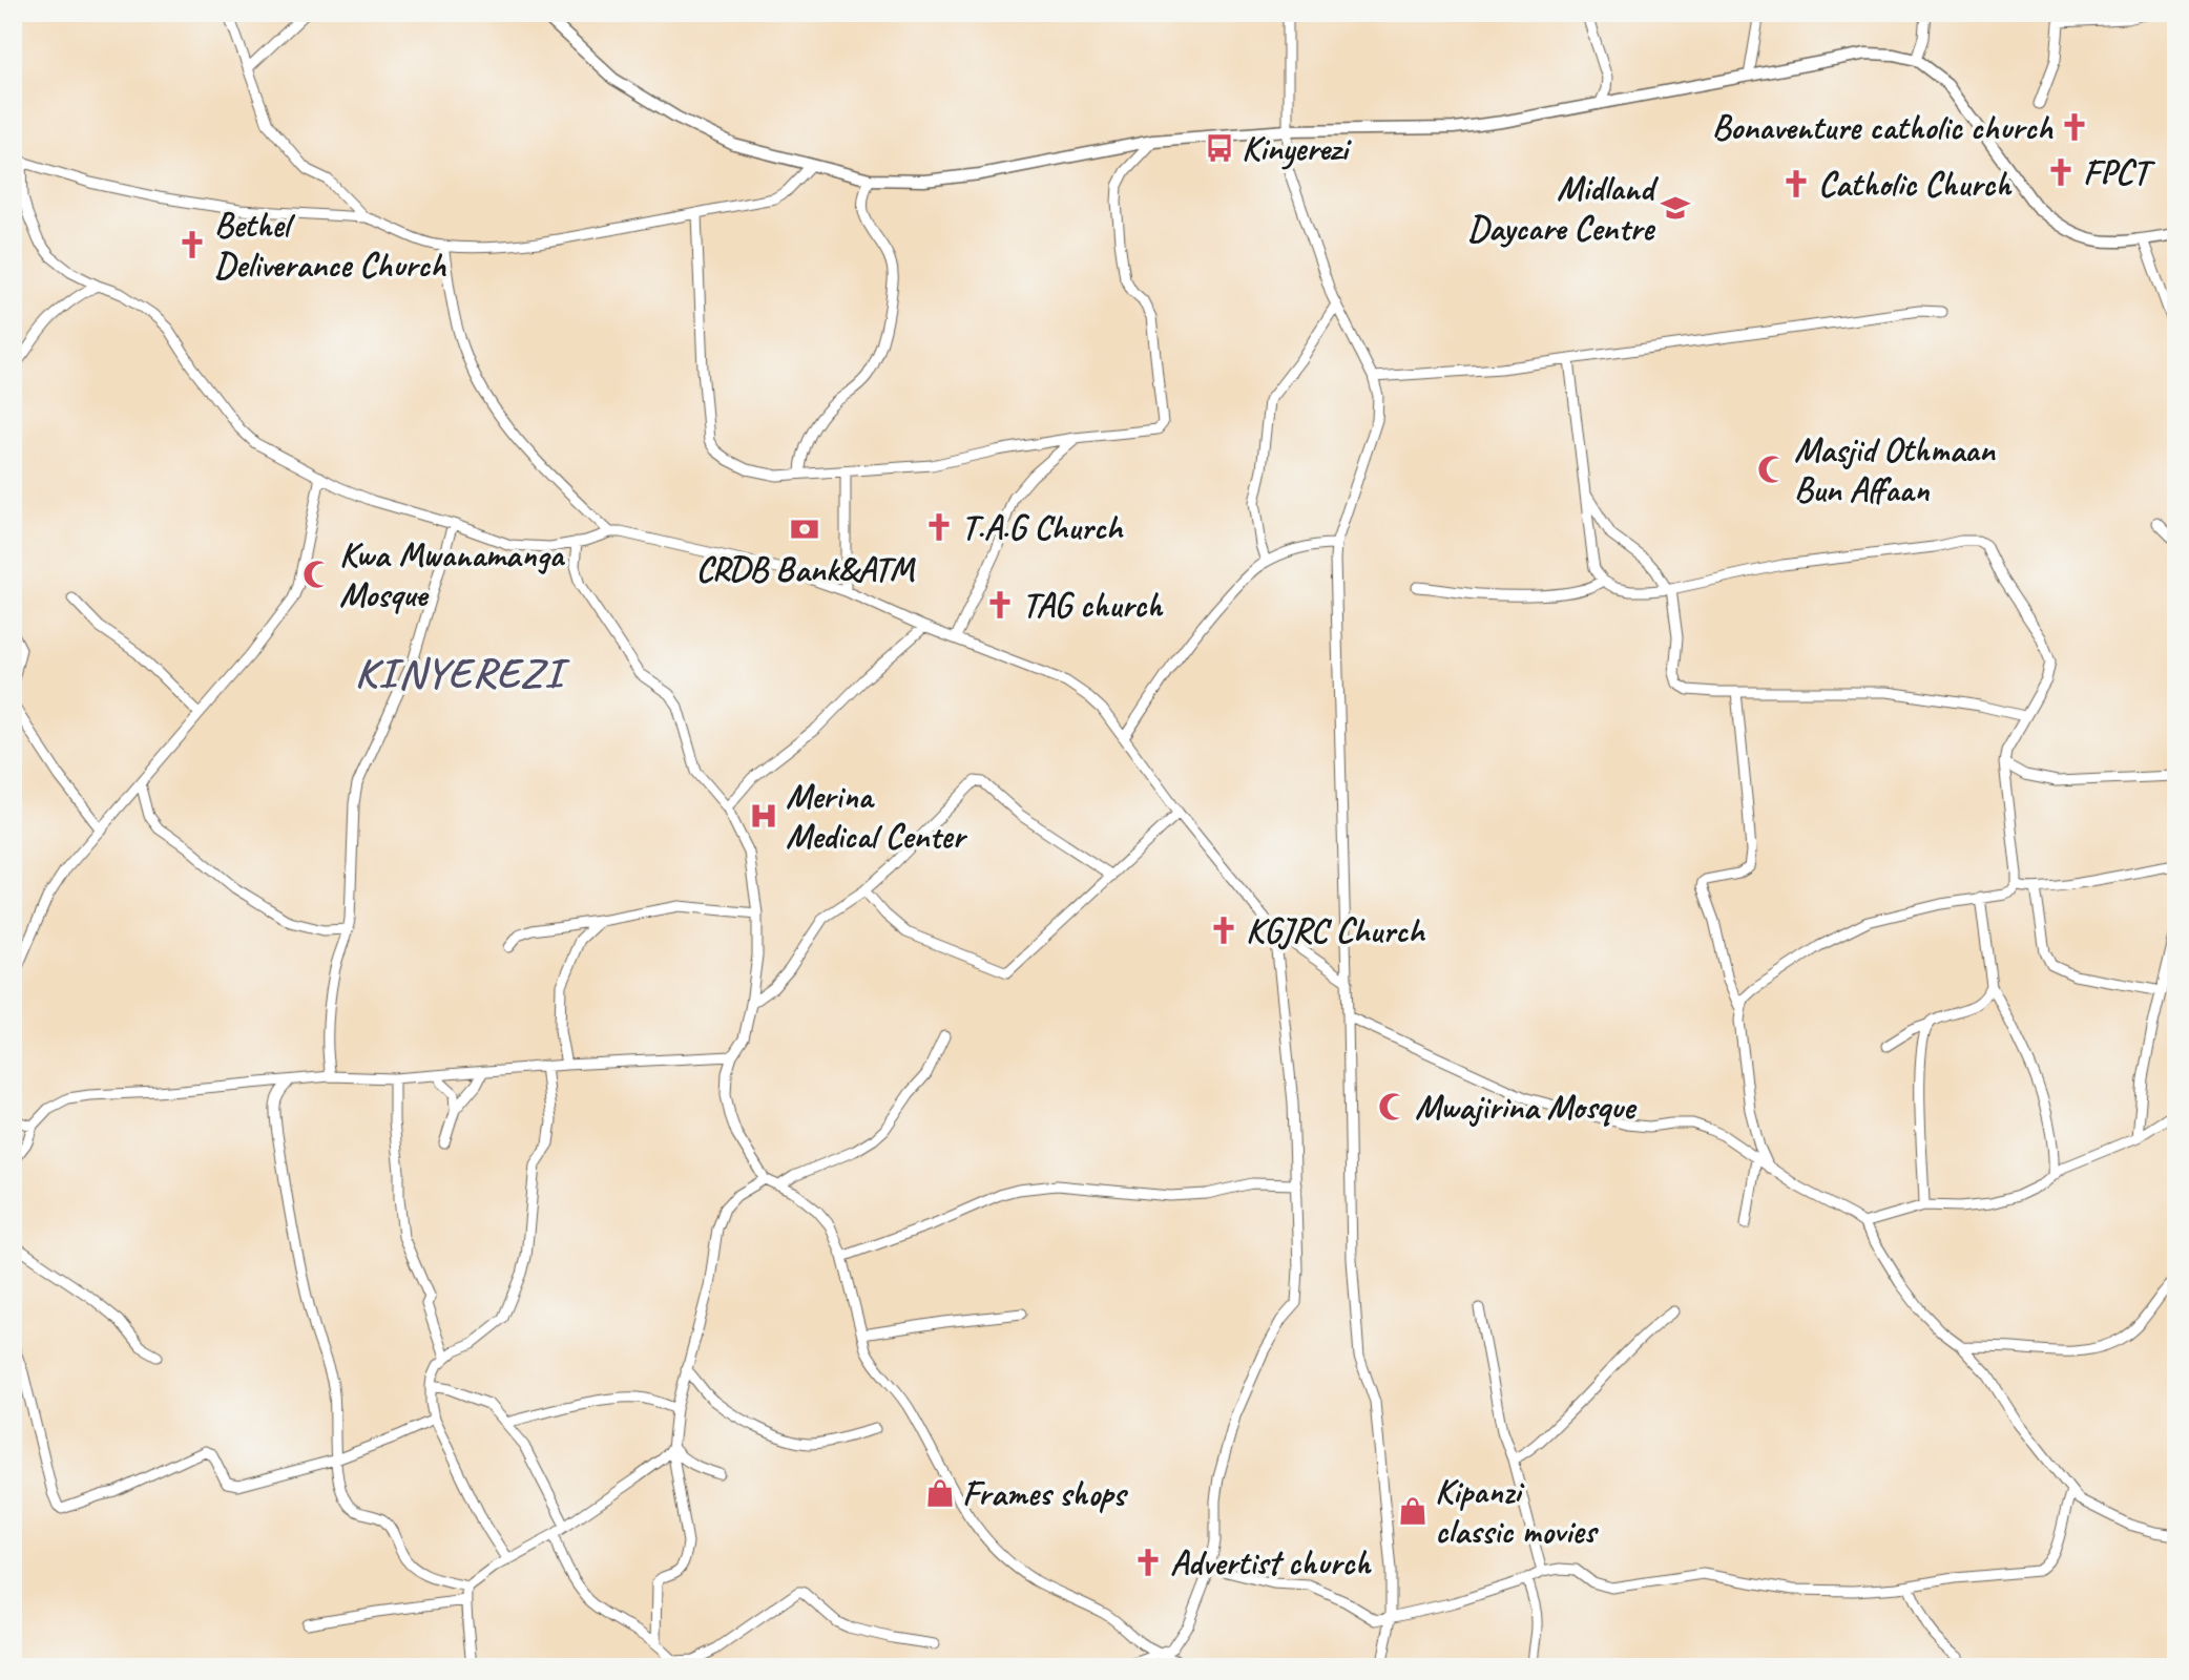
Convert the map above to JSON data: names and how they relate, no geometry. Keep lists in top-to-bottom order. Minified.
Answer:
{"districts":["KINYEREZI"],"places":{"church":["Bonaventure catholic church","FPCT","Catholic Church","Bethel Deliverance Church","T.A.G Church","TAG church","KGJRC Church","Advertist church"],"bus stop":["Kinyerezi"],"school or university":["Midland Daycare Centre"],"mosque":["Masjid Othmaan Bun Affaan","Kwa Mwanamanga Mosque","Mwajirina Mosque"],"bank":["CRDB Bank&ATM"],"hospital":["Merina Medical Center"],"shop":["Frames shops","Kipanzi classic movies"]}}
